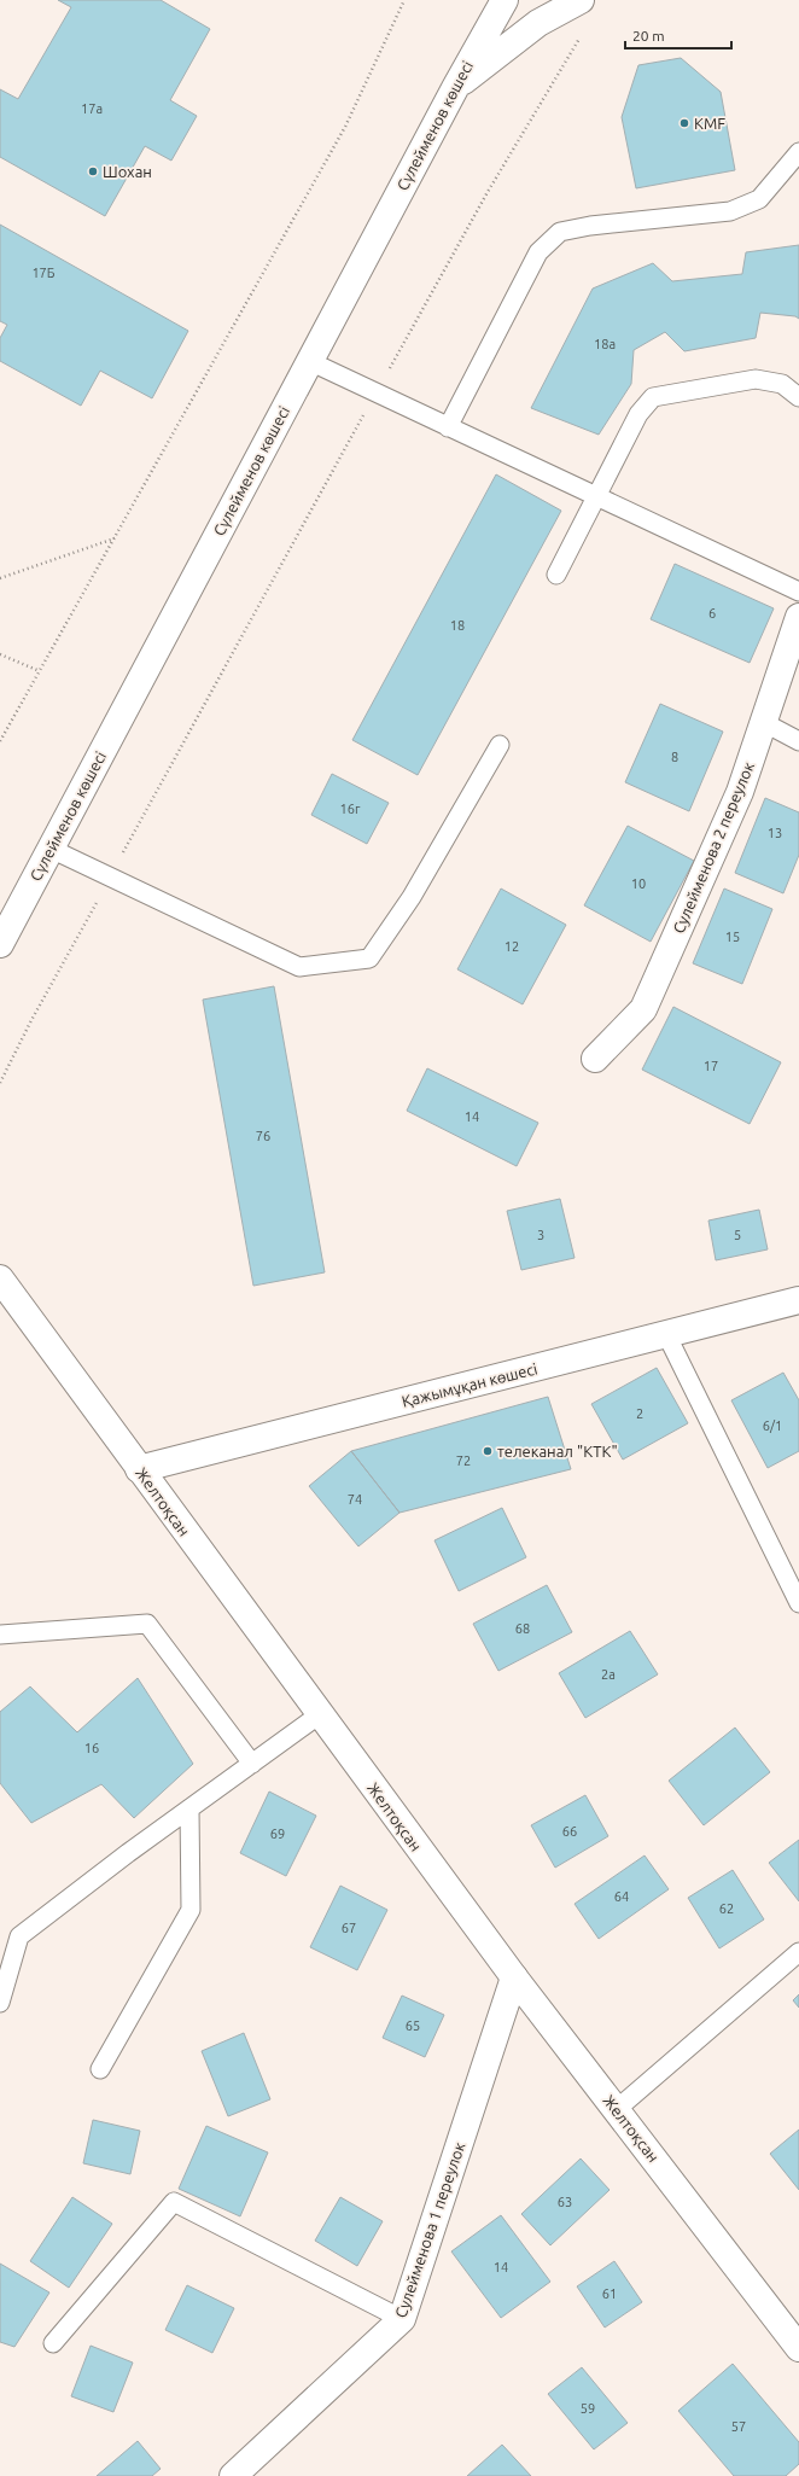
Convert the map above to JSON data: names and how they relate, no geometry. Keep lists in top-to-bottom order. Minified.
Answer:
{"streets":{"street":["Сүлейменов көшесі","Сулейменова 2 переулок","Қажымұқан көшесі","Желтоқсан","Сулейменова 1 переулок"]},"crossings":[["Қажымұқан көшесі","Желтоқсан"],["Желтоқсан","Сулейменова 1 переулок"]],"places":["KMF","Шохан","телеканал \"КТК\""],"house_numbers":["17а","17Б","18а","6","18","8","16г","13","10","15","12","17","14","76","3","5","2","6/1","72","74","68","2а","16","66","69","64","62","67","65","63","14","61","59","57"],"scale_bar":"20 m"}
